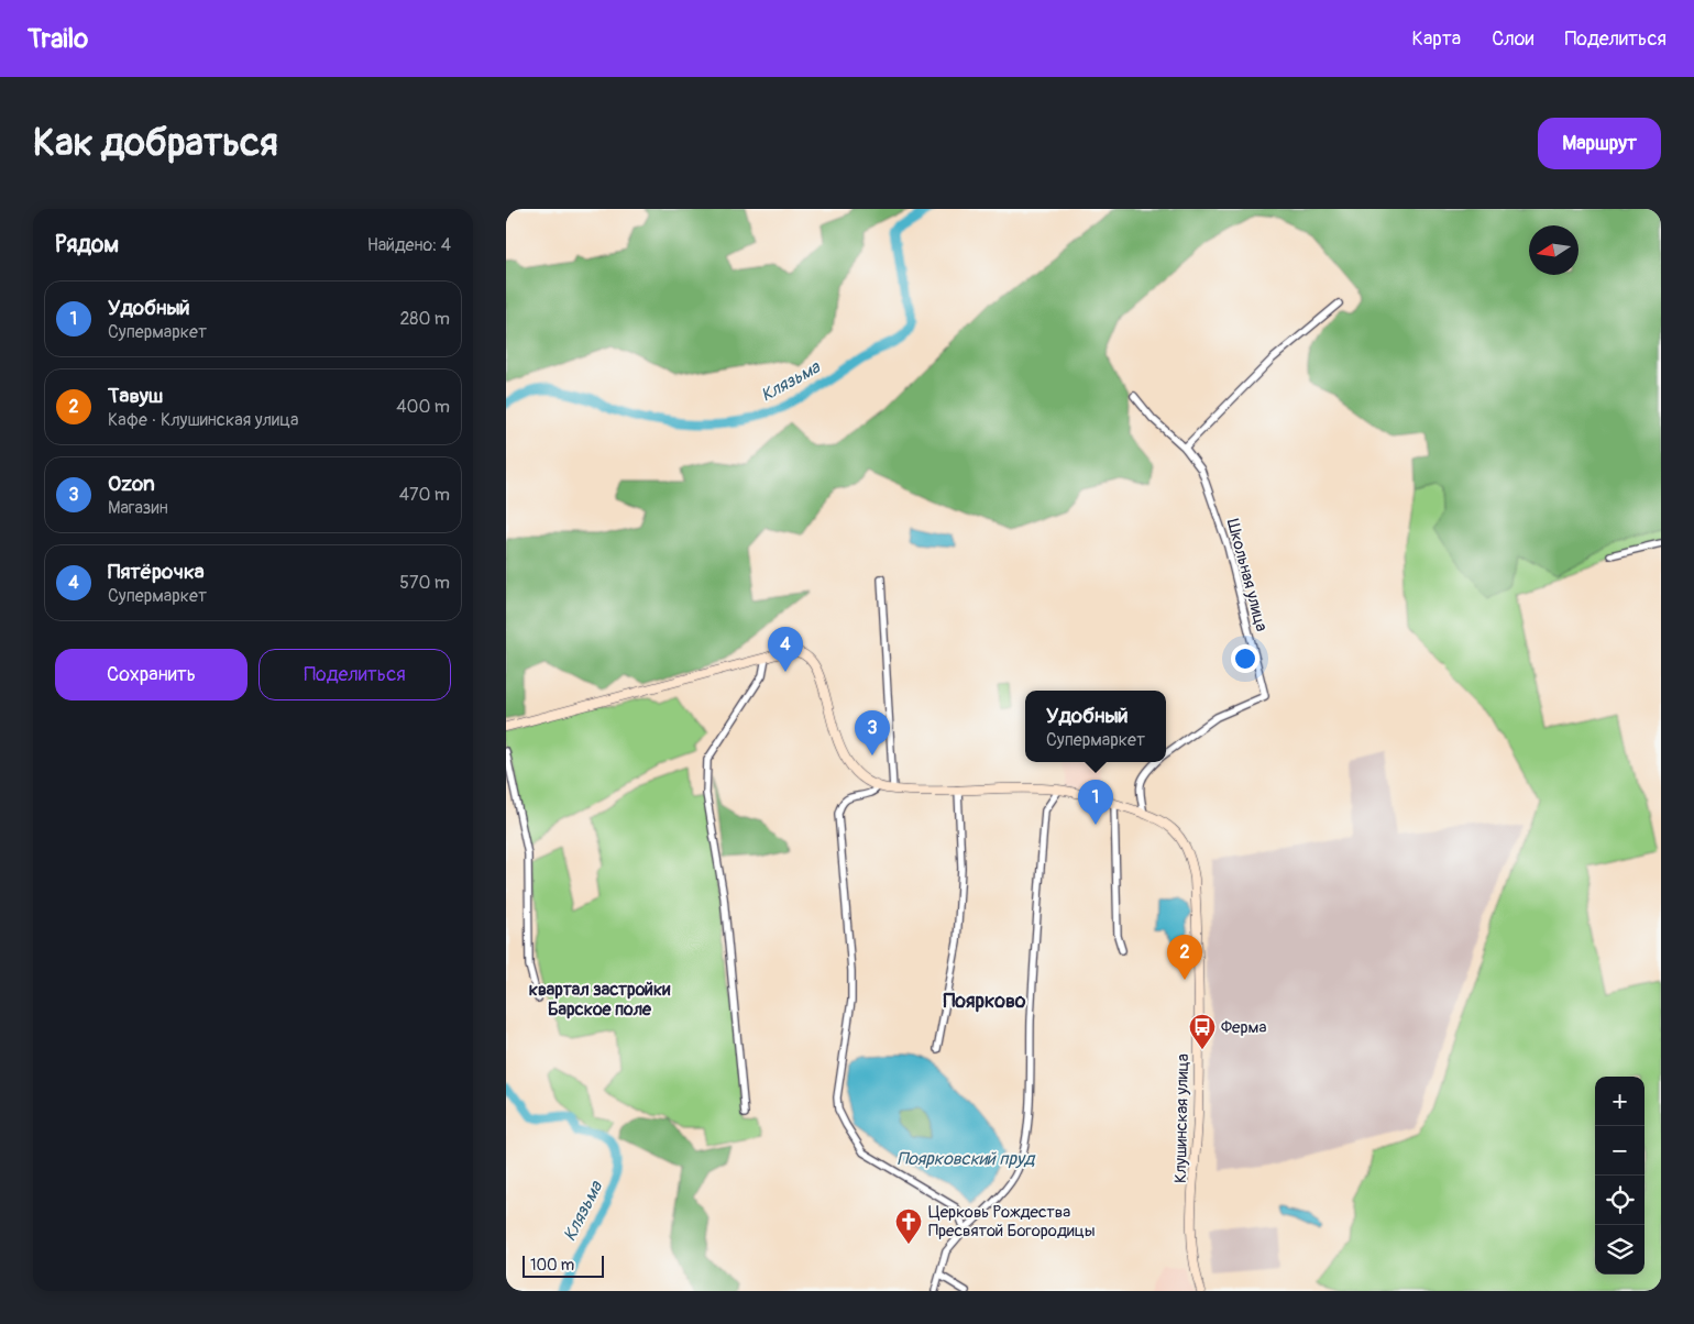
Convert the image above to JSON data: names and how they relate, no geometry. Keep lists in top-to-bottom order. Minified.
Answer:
{"streets":{"main road":["Клушинская улица"],"street":["Школьная улица"]},"districts":["квартал застройки Барское поле","Поярково"],"water":["Клязьма","Поярковский пруд"],"places":{"bus stop":["Ферма"],"church":["Церковь Рождества Пресвятой Богородицы"]},"scale_bar":"100 m","north":"left","page":{"header":"Trailo","nav":["Карта","Слои","Поделиться"],"buttons":["Маршрут",["Сохранить","Поделиться"]],"title":"Как добраться","heading":["Рядом","Найдено: 4"],"list":[{"mark":"1","name":"Удобный","note":"Супермаркет","value":"280 m"},{"mark":"2","name":"Тавуш","note":"Кафе · Клушинская улица","value":"400 m"},{"mark":"3","name":"Ozon","note":"Магазин","value":"470 m"},{"mark":"4","name":"Пятёрочка","note":"Супермаркет","value":"570 m"}],"pins":["4","3","1","2"],"popup":["Удобный","Супермаркет"],"map_buttons":["+","−"],"scale":"100 m"}}
